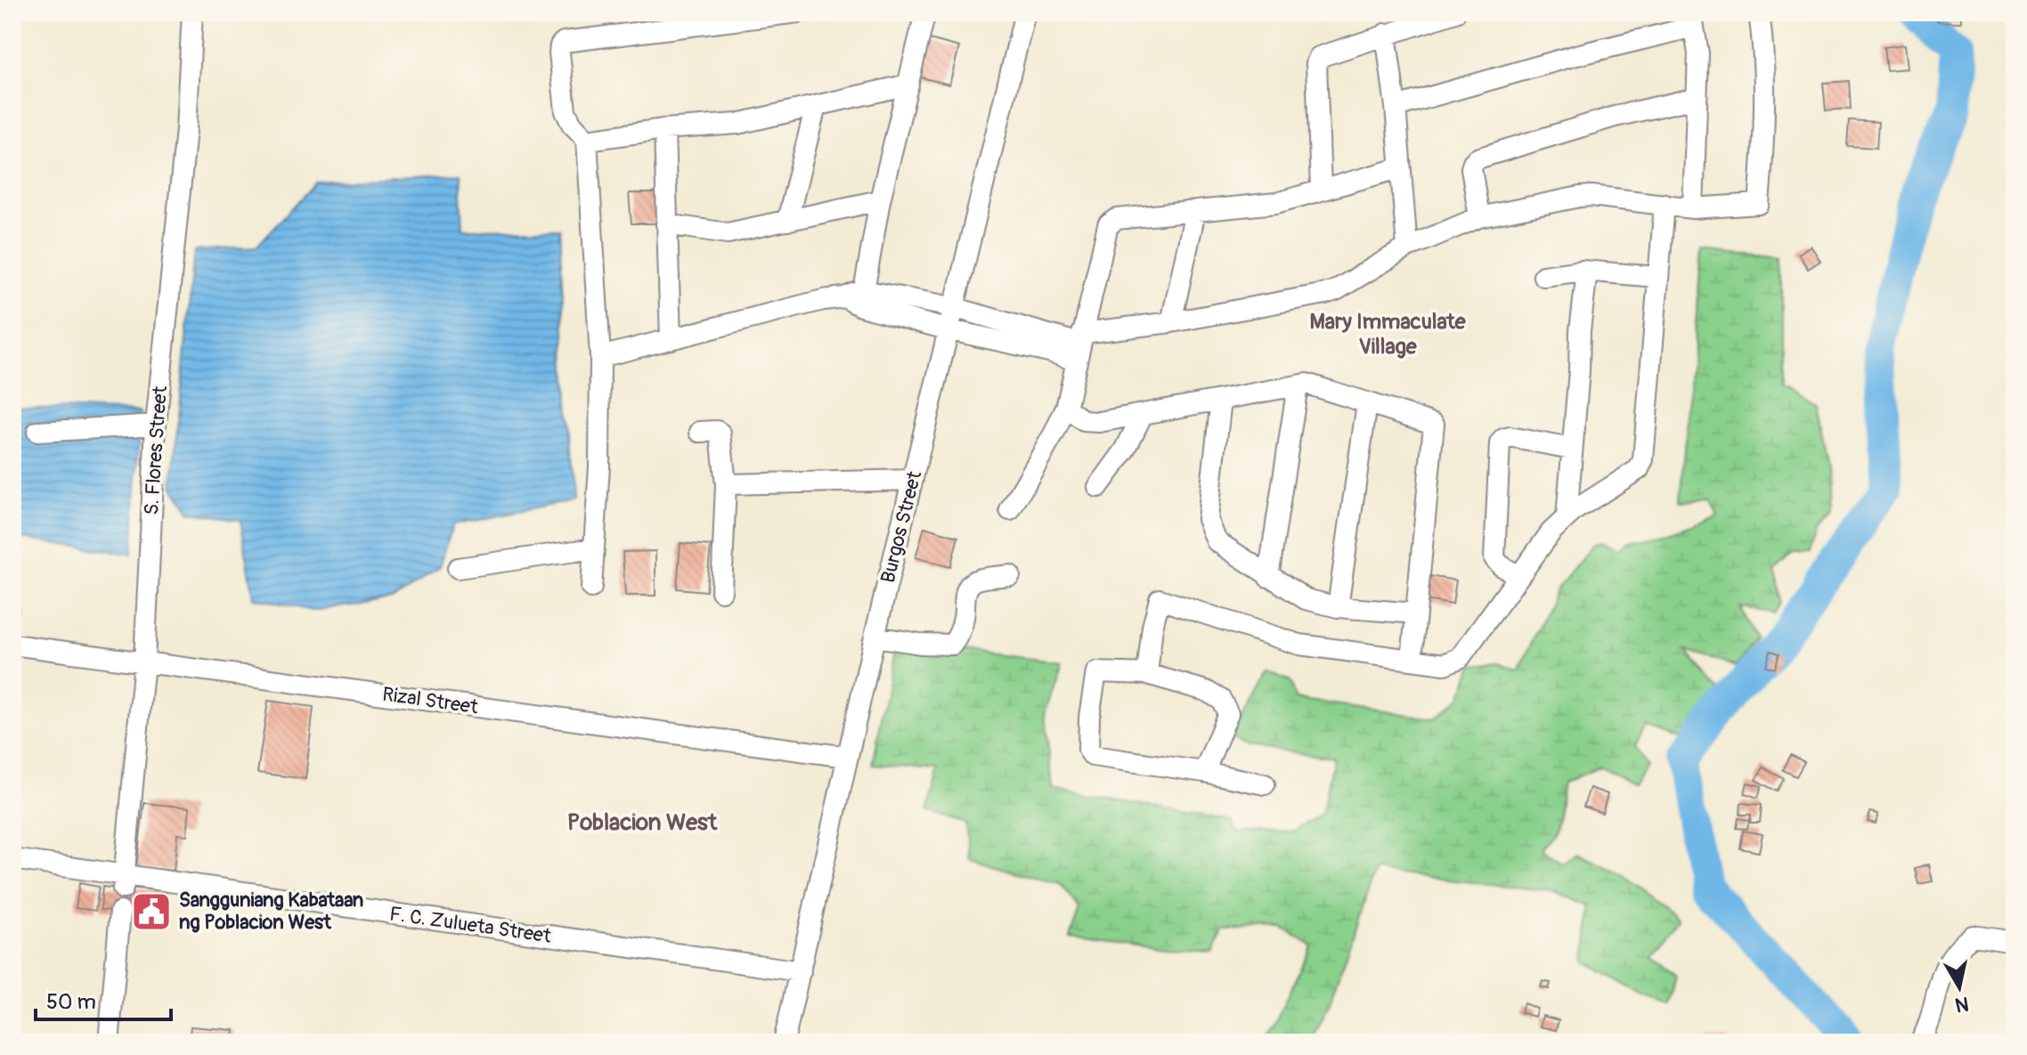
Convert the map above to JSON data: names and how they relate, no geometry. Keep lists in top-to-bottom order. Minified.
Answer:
{"streets":{"street":["S. Flores Street","Burgos Street","Rizal Street","F. C. Zulueta Street"]},"crossings":[["S. Flores Street","Rizal Street"],["S. Flores Street","F. C. Zulueta Street"],["Burgos Street","Rizal Street"],["Burgos Street","F. C. Zulueta Street"]],"districts":["Mary Immaculate Village","Poblacion West"],"places":{"public building":["Sangguniang Kabataan ng Poblacion West"]},"scale_bar":"50 m","north":"bottom"}
